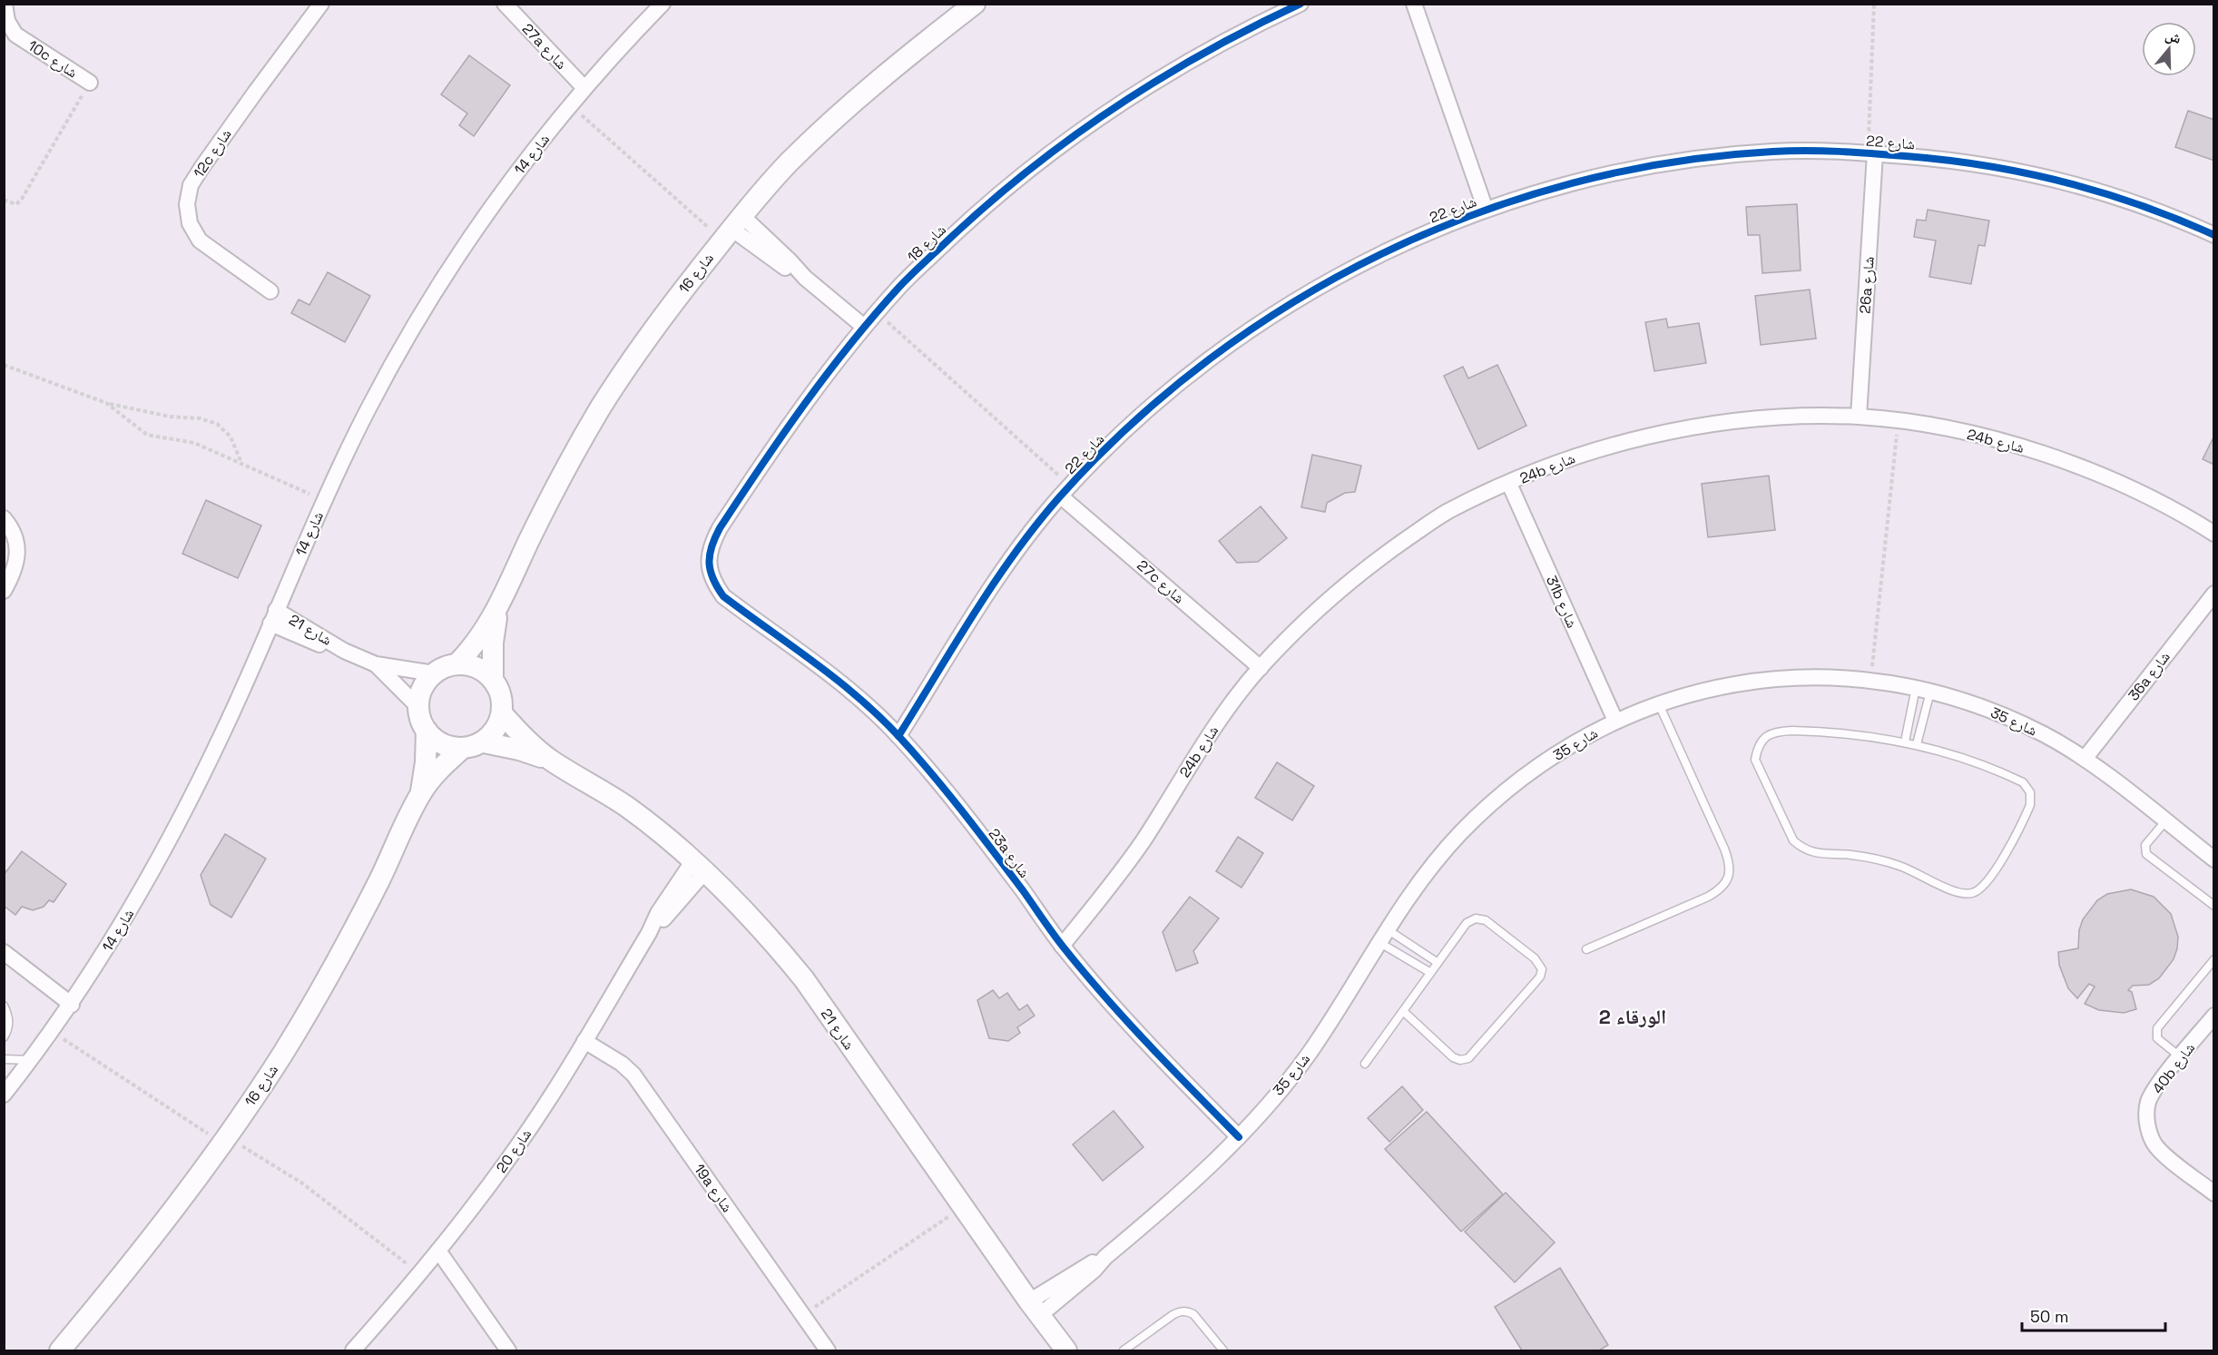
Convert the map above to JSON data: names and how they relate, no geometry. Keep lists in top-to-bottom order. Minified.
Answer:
{"streets":{"street":["27a شارع","10c شارع","شارع 22","12c شارع","شارع 14","شارع 18","شارع 16","26a شارع","24b شارع","27c شارع","31b شارع","شارع 21","36a شارع","شارع 35","23a شارع","40b شارع","شارع 20","19a شارع"]},"crossings":[["27a شارع","شارع 14"],["شارع 22","26a شارع"],["شارع 22","27c شارع"],["شارع 22","23a شارع"],["شارع 14","شارع 21"],["شارع 18","23a شارع"],["شارع 16","شارع 21"],["26a شارع","24b شارع"],["24b شارع","27c شارع"],["24b شارع","31b شارع"],["24b شارع","23a شارع"],["31b شارع","شارع 35"],["شارع 21","شارع 35"],["شارع 21","شارع 20"],["36a شارع","شارع 35"],["شارع 35","23a شارع"],["شارع 20","19a شارع"]],"districts":["الورقاء 2"],"scale_bar":"50 m","north":"top"}
